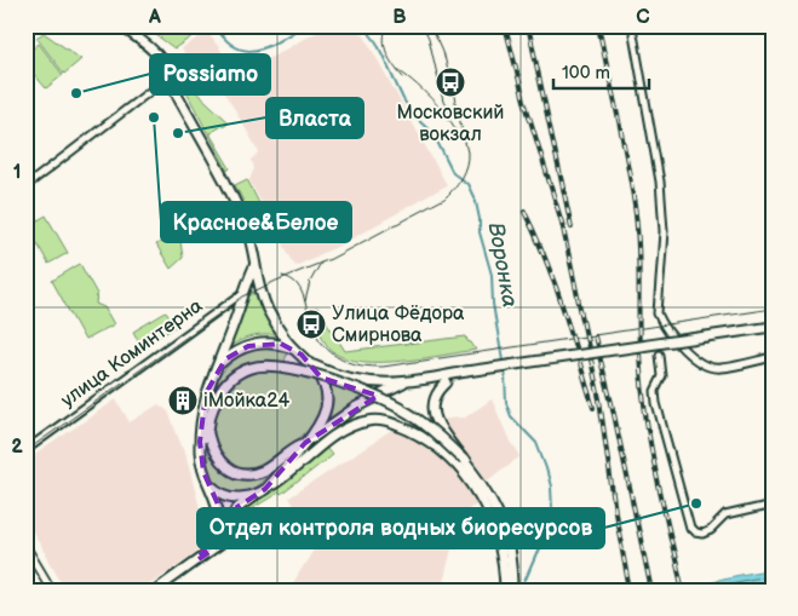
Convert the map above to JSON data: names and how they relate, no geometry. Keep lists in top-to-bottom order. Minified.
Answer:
{"streets":{"main road":["улица Коминтерна"]},"water":["Воронка"],"places":{"bus stop":["Московский вокзал","Улица Фёдора Смирнова"],"other":["Possiamo","Красное&Белое","Власта","Отдел контроля водных биоресурсов"],"building":["iМойка24"]},"scale_bar":"100 m","grid":{"columns":["A","B","C"],"rows":["1","2"]}}
